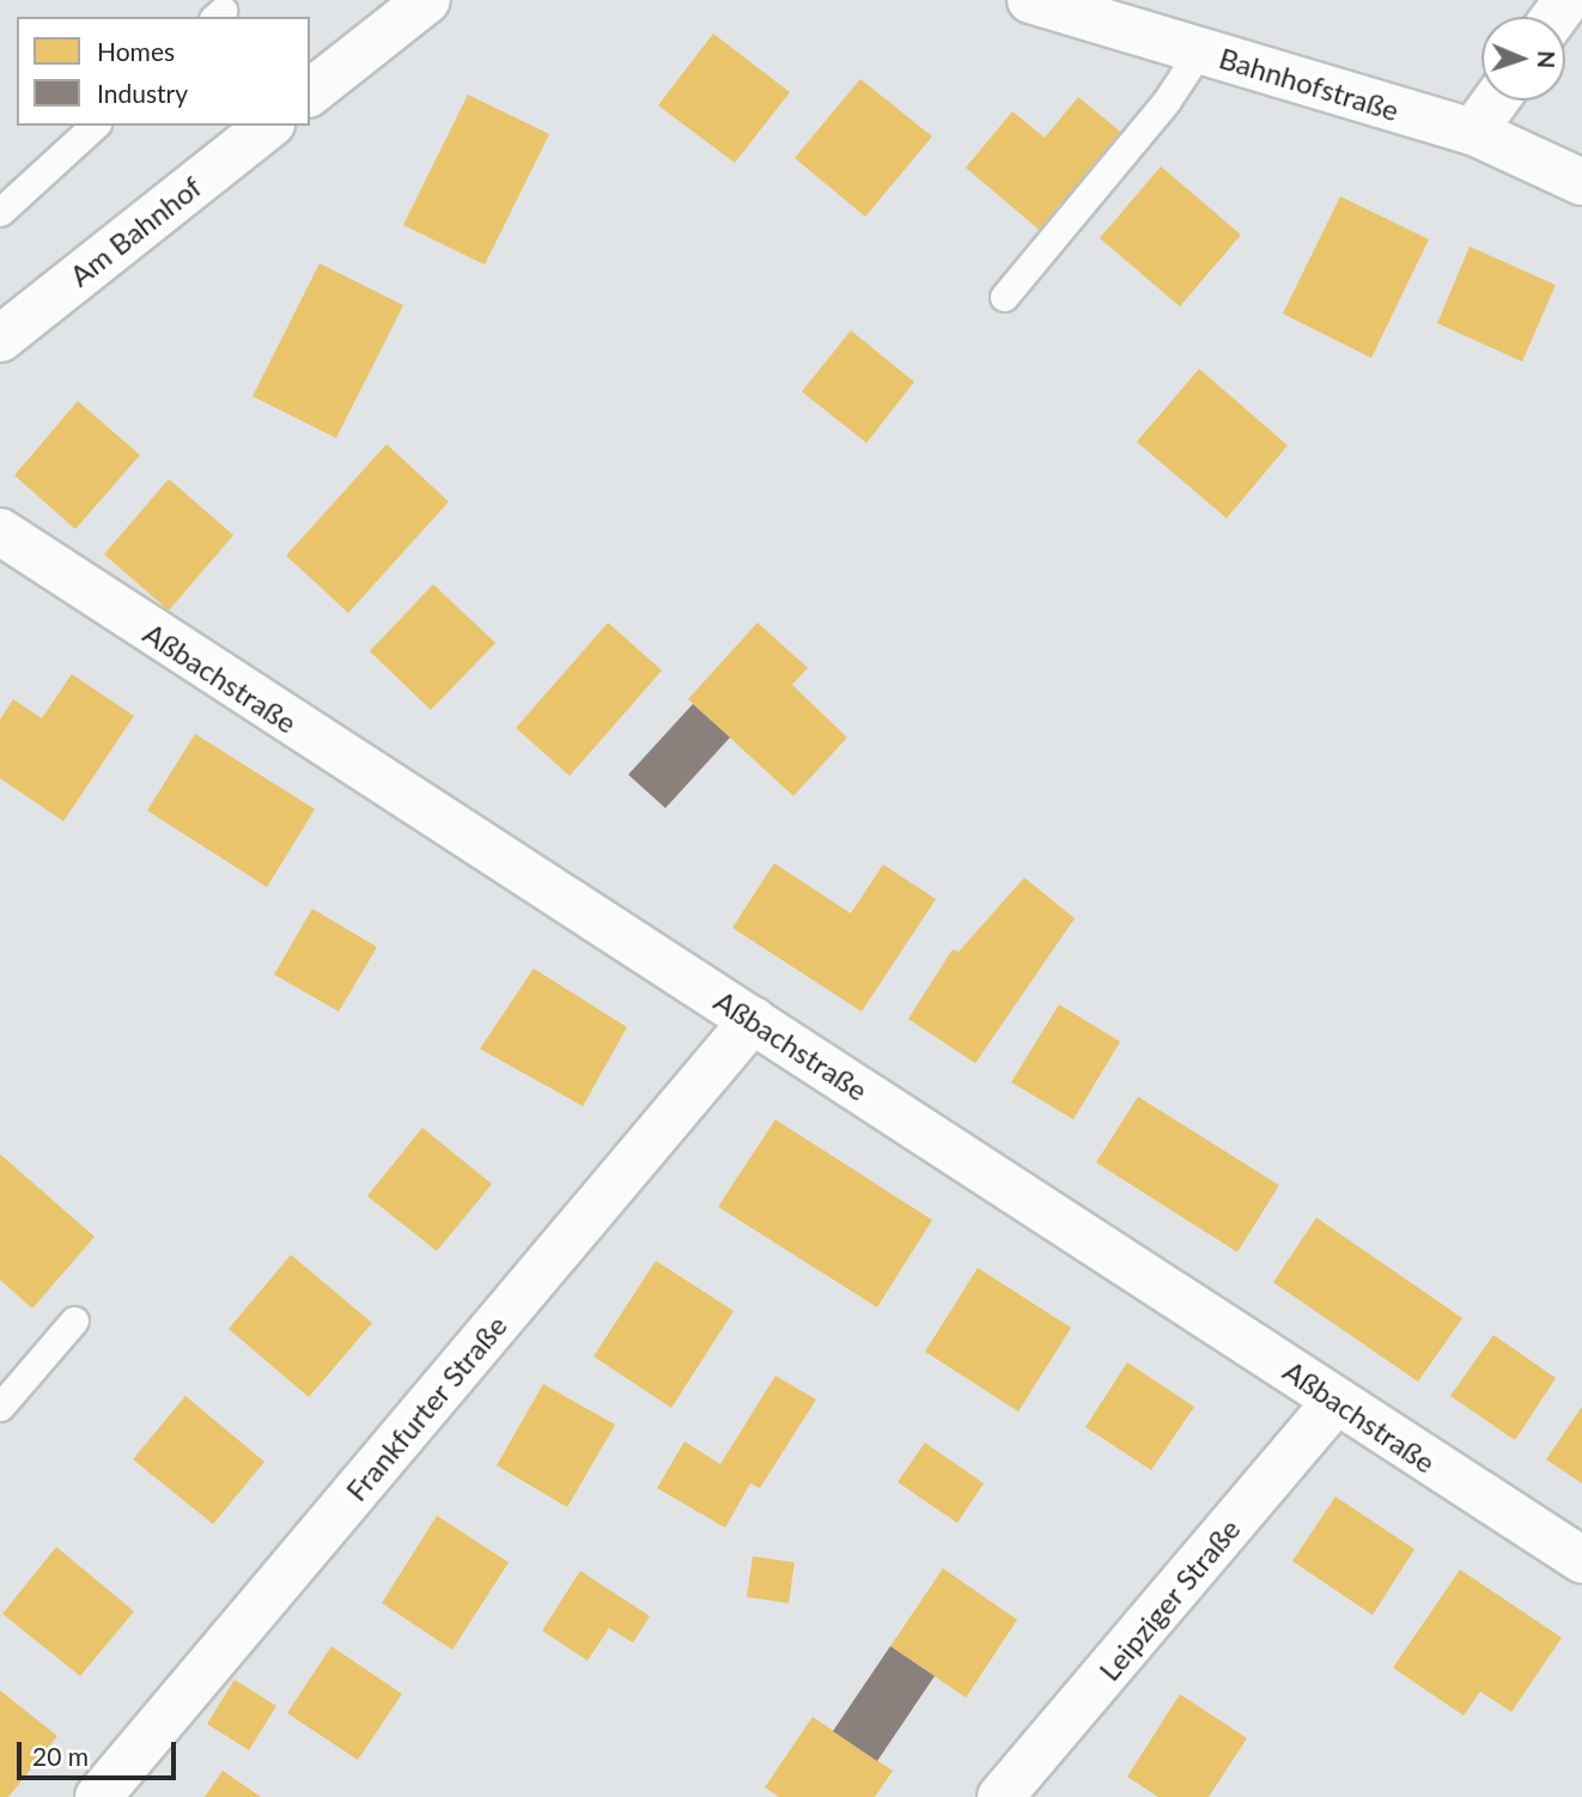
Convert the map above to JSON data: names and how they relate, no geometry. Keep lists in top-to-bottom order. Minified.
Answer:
{"streets":{"street":["Bahnhofstraße","Am Bahnhof","Aßbachstraße","Frankfurter Straße","Leipziger Straße"]},"crossings":[["Aßbachstraße","Frankfurter Straße"],["Aßbachstraße","Leipziger Straße"]],"legend":["Homes","Industry"],"scale_bar":"20 m","north":"right"}
